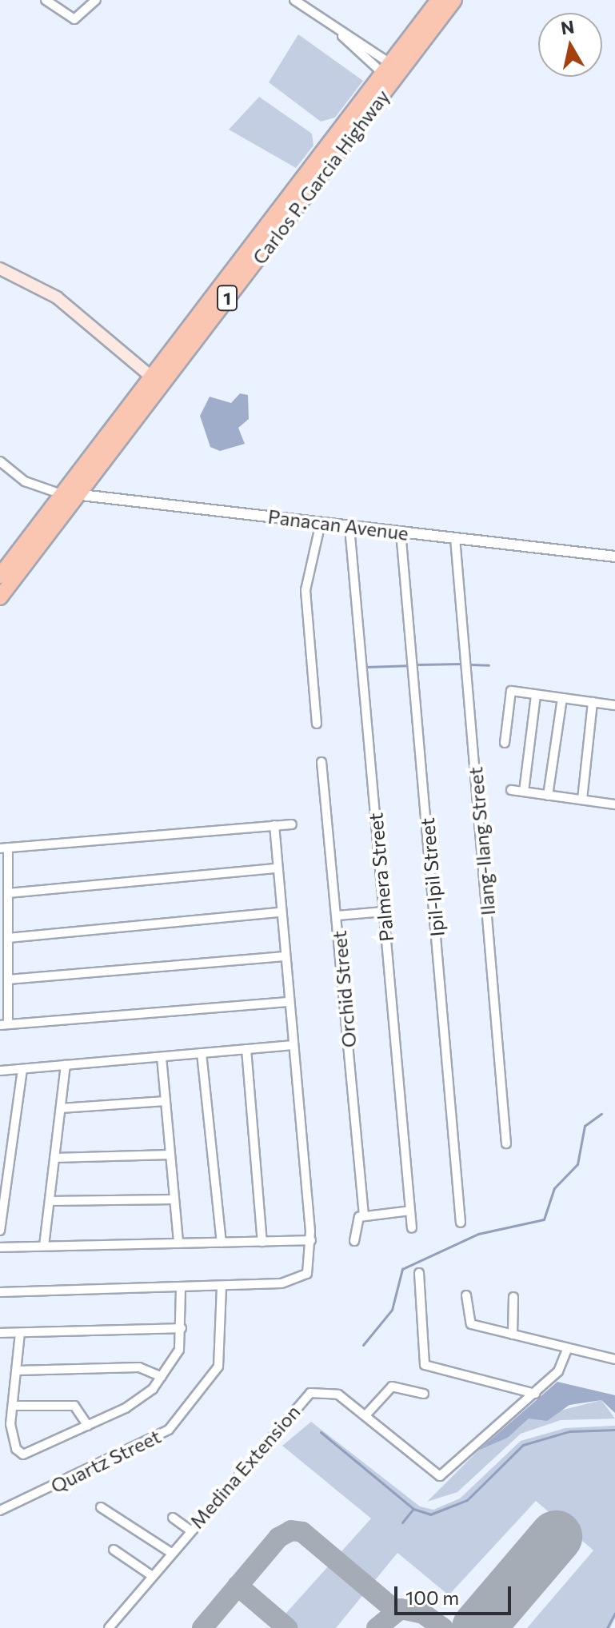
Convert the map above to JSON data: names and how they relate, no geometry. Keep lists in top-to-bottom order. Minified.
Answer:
{"streets":{"highway":["Carlos P. Garcia Highway","1"],"street":["Panacan Avenue","Ilang-Ilang Street","Palmera Street","Ipil-Ipil Street","Orchid Street","Quartz Street","Medina Extension"]},"crossings":[["Carlos P. Garcia Highway","Panacan Avenue"],["Panacan Avenue","Ilang-Ilang Street"],["Panacan Avenue","Palmera Street"],["Panacan Avenue","Ipil-Ipil Street"]],"scale_bar":"100 m","north":"top"}
